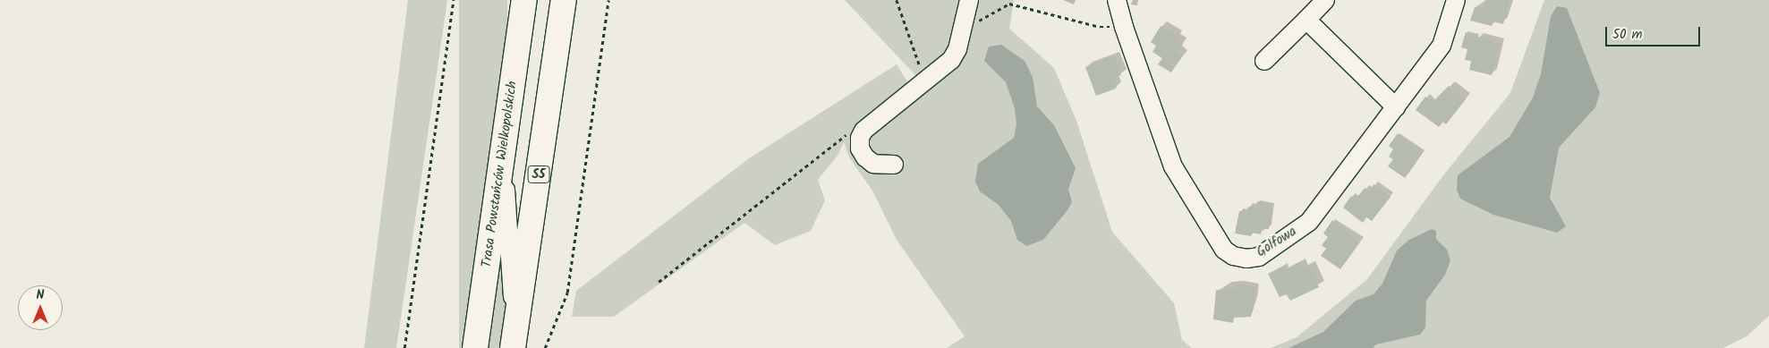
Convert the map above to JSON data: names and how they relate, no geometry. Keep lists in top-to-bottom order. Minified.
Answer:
{"streets":{"highway":["Trasa Powstańców Wielkopolskich","S5"],"lane":["Golfowa"]},"scale_bar":"50 m","north":"top"}
